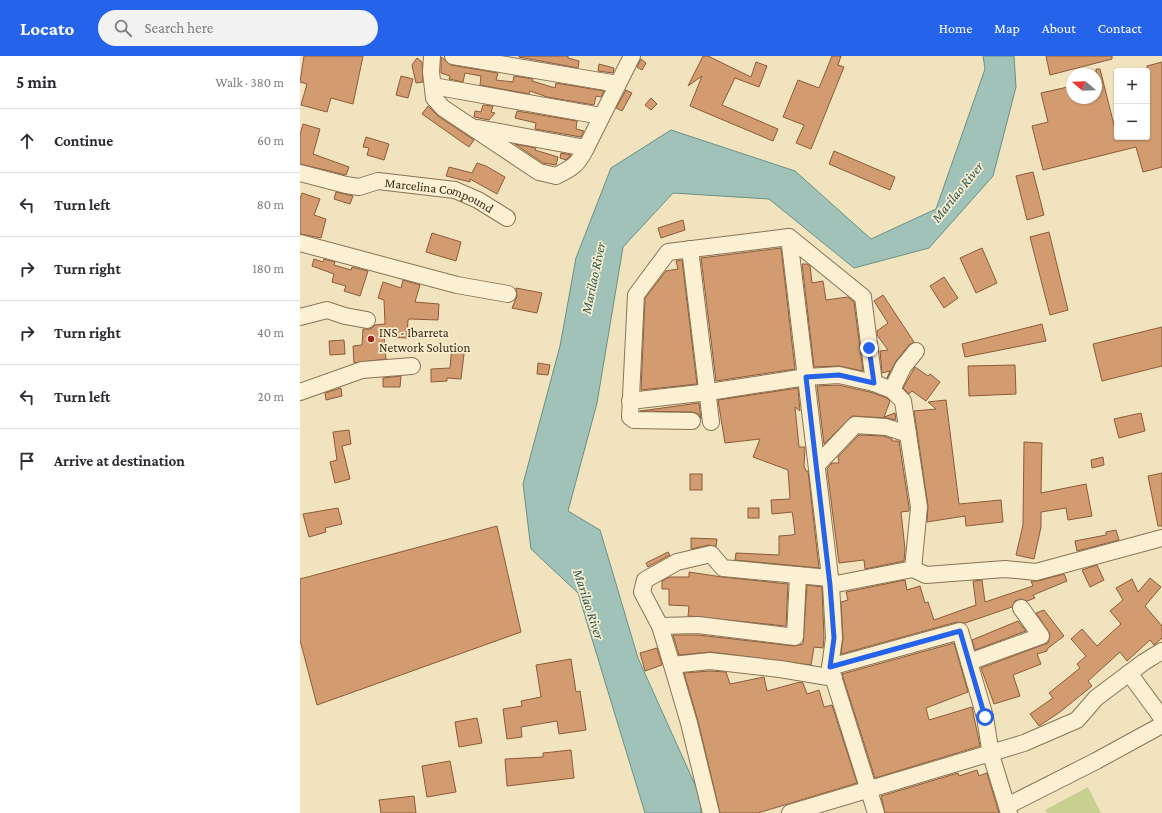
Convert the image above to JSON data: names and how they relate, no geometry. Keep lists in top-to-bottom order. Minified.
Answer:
{"streets":{"street":["Marcelina Compound"]},"water":["Marilao River"],"places":["INS - Ibarreta Network Solution"],"north":"left","page":{"header":"Locato","search":"Search here","nav":["Home","Map","About","Contact"],"heading":["5 min","Walk · 380 m"],"map_buttons":["+","−"],"list":[["Continue","60 m"],["Turn left","80 m"],["Turn right","180 m"],["Turn right","40 m"],["Turn left","20 m"],"Arrive at destination"]}}
